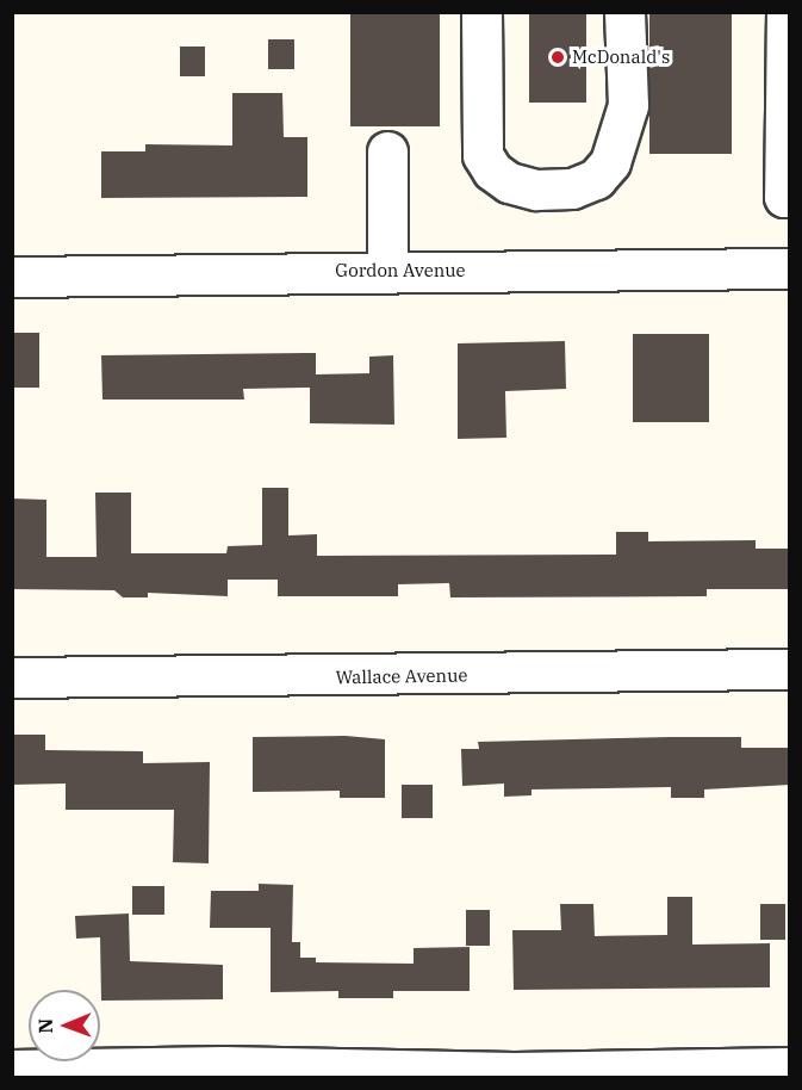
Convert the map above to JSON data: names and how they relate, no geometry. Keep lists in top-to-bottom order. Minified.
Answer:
{"streets":{"street":["Gordon Avenue","Wallace Avenue"]},"places":["McDonald's"],"north":"left"}
